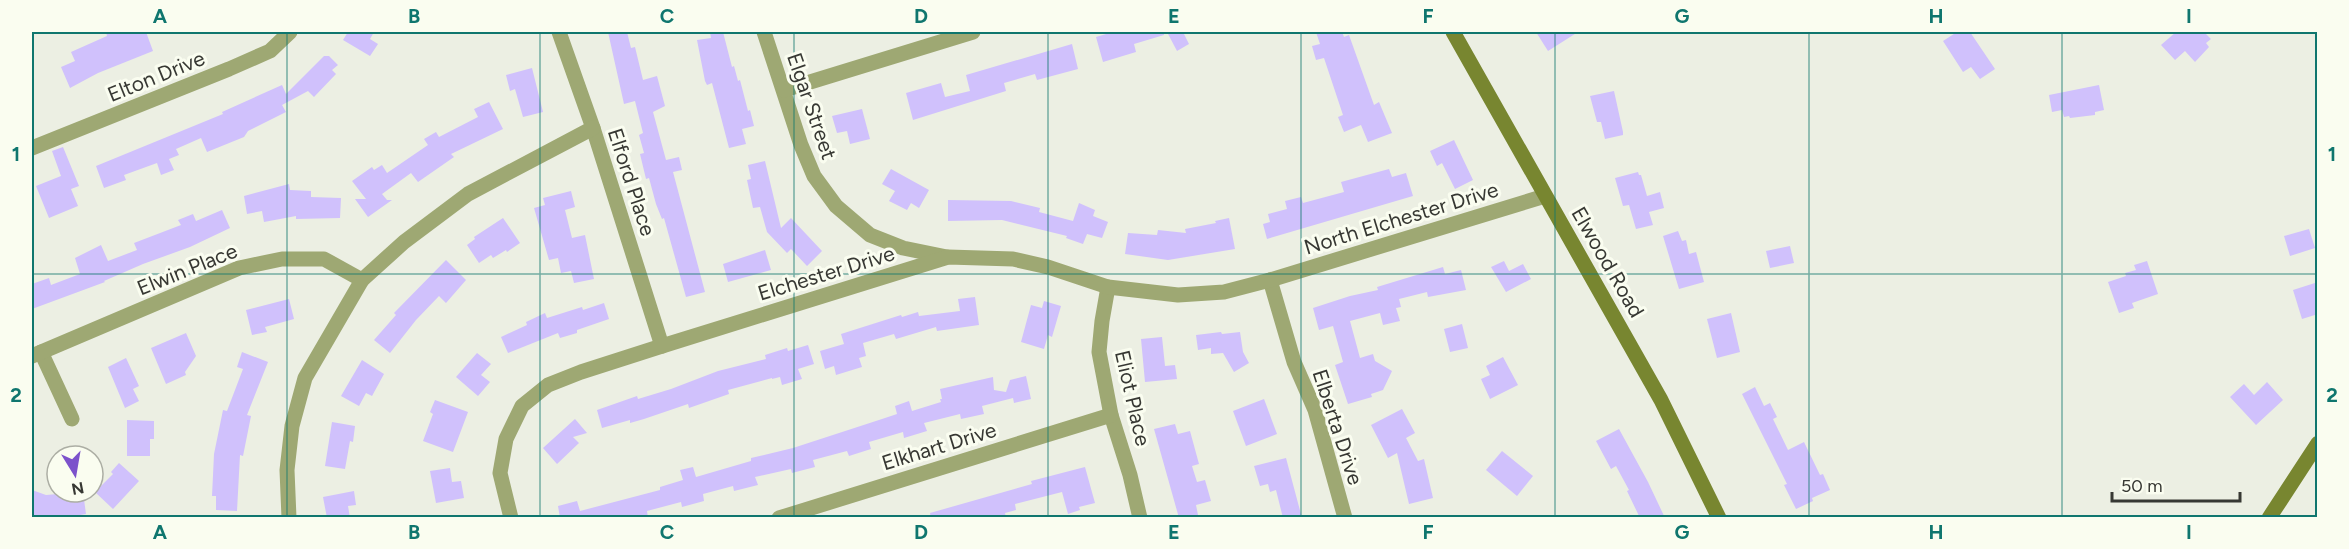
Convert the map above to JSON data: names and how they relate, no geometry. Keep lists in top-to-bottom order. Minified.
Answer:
{"streets":{"main road":["Elwood Road"],"street":["Elton Drive","Elgar Street","Elford Place","North Elchester Drive","Elwin Place","Elchester Drive","Eliot Place","Elberta Drive","Elkhart Drive"]},"crossings":[["Elgar Street","Elchester Drive"],["Elford Place","Elchester Drive"],["North Elchester Drive","Elwood Road"],["North Elchester Drive","Elchester Drive"],["North Elchester Drive","Elberta Drive"],["Elchester Drive","Eliot Place"],["Elchester Drive","Elberta Drive"],["Eliot Place","Elkhart Drive"]],"scale_bar":"50 m","north":"bottom","grid":{"columns":["A","B","C","D","E","F","G","H","I"],"rows":["1","2"]}}
